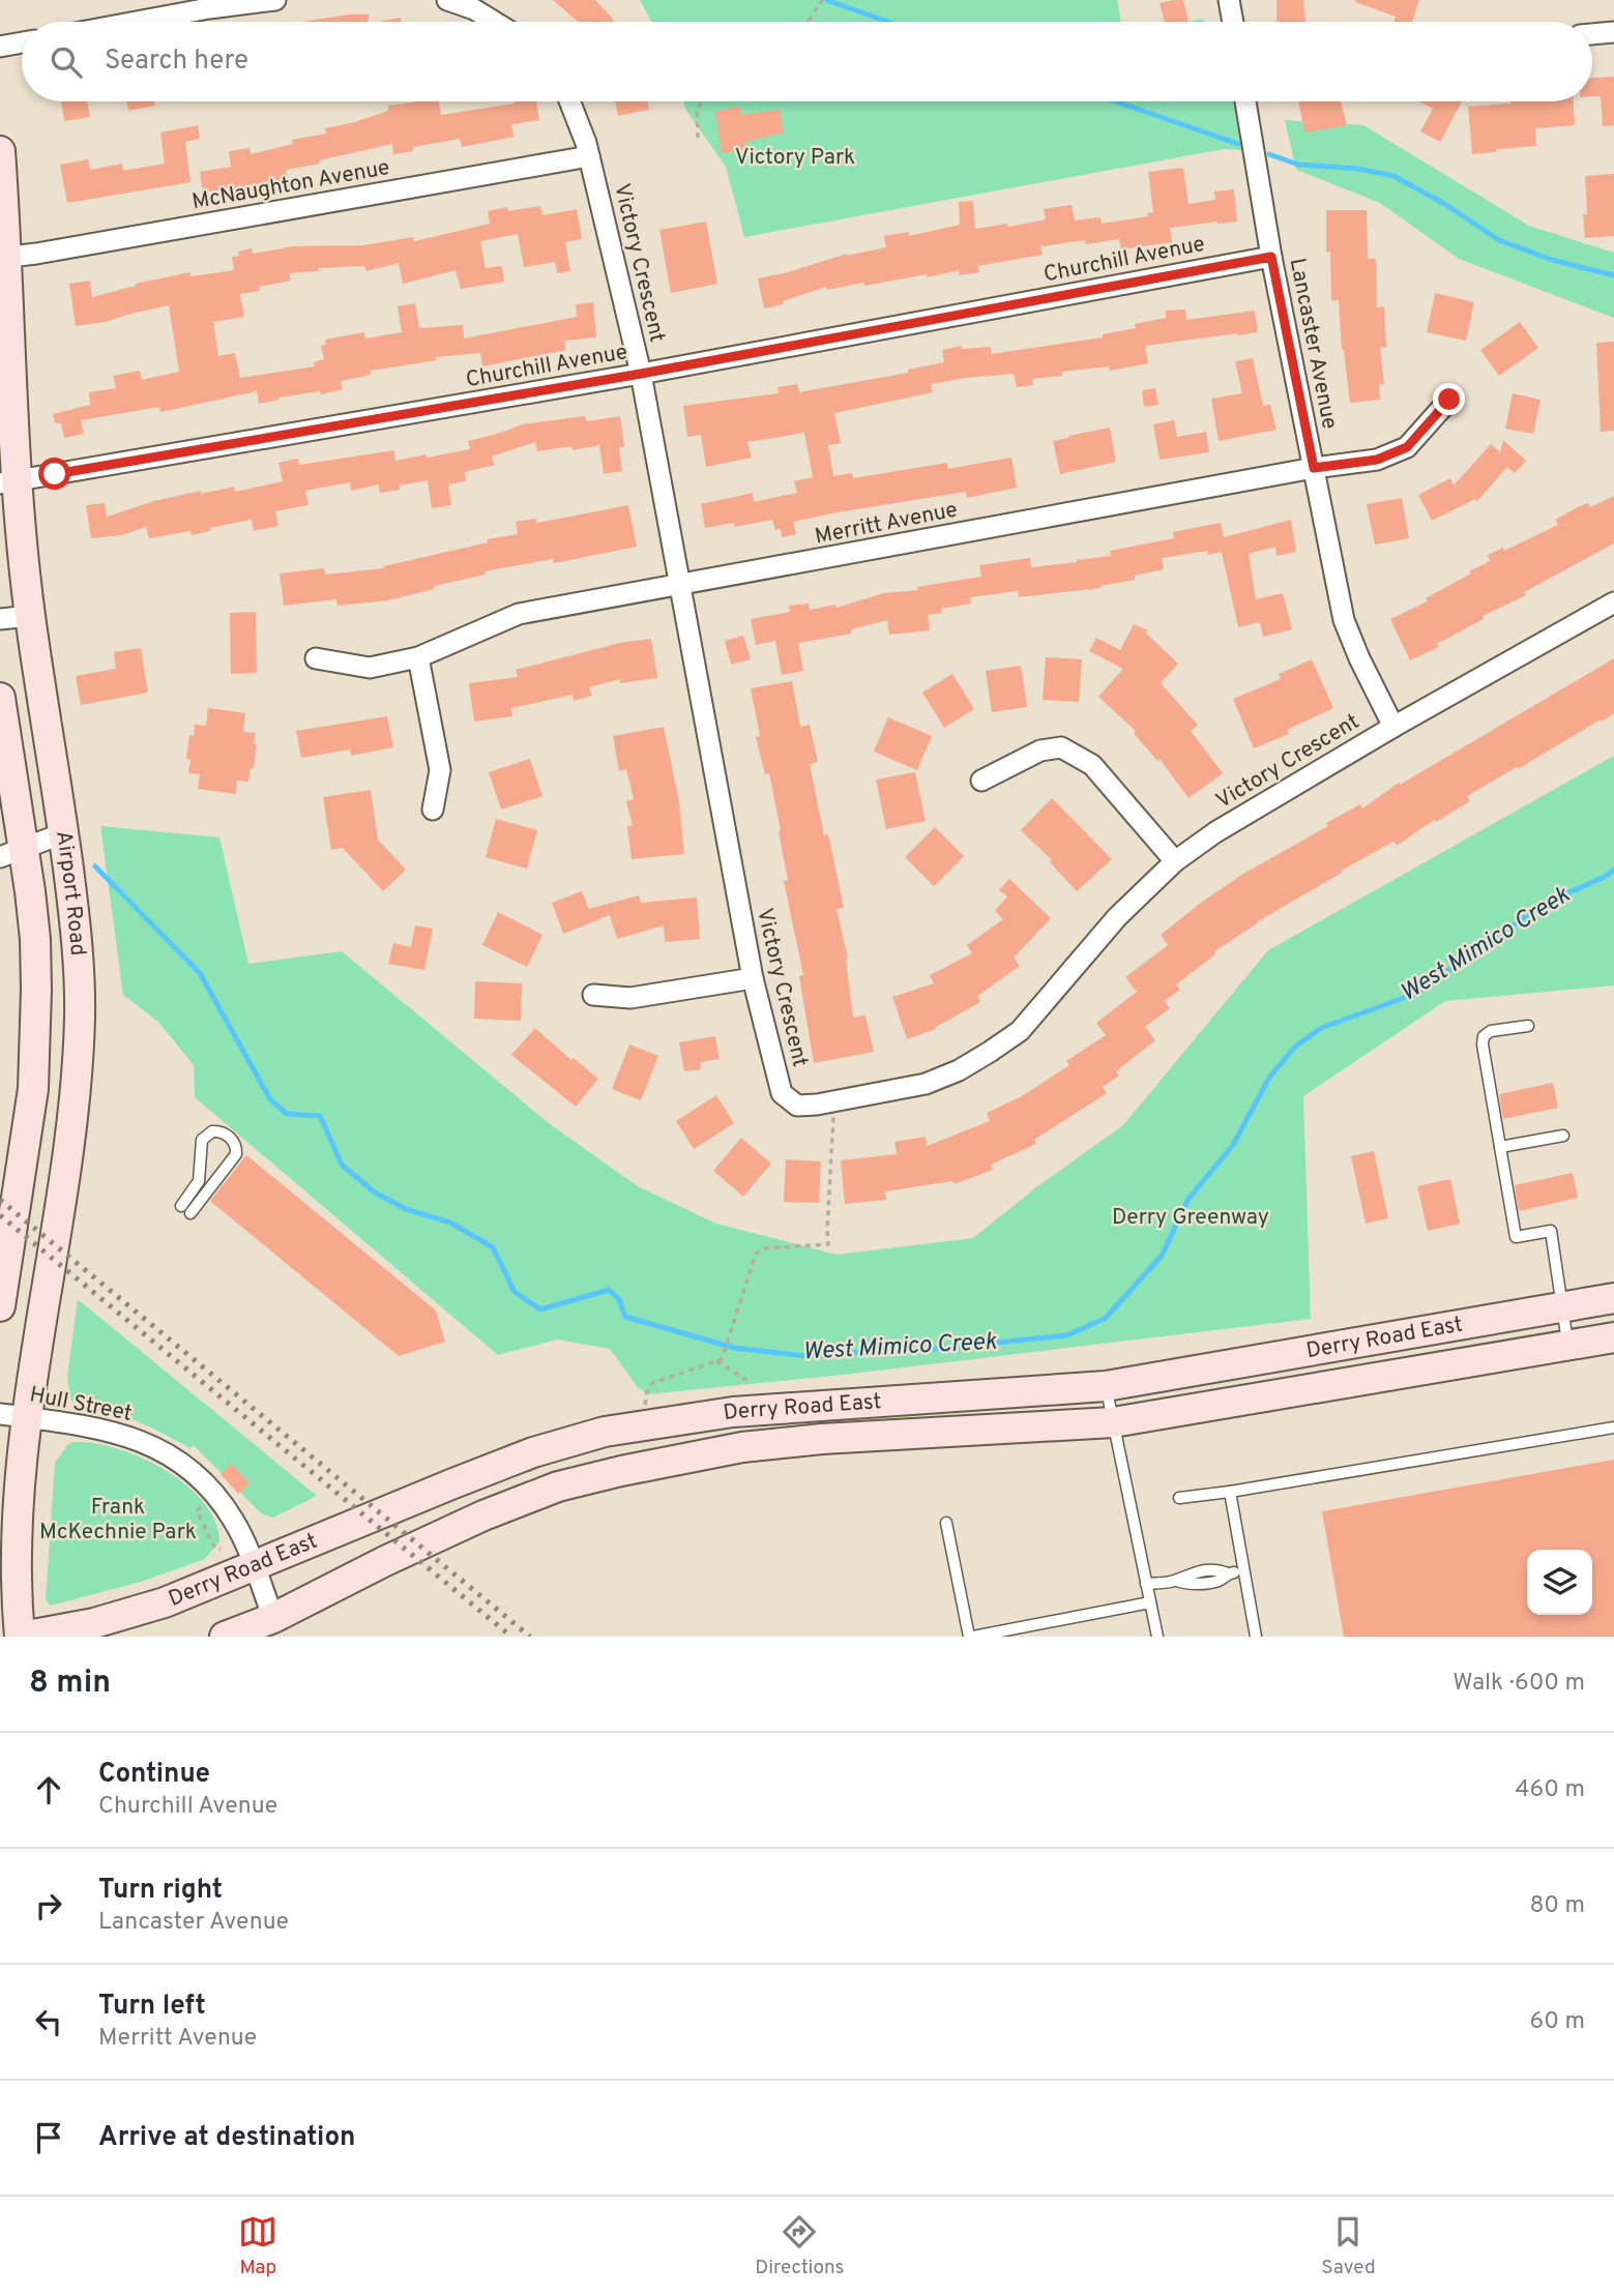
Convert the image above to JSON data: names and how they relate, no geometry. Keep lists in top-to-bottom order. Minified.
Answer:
{"streets":{"main road":["Airport Road","Derry Road East"],"street":["McNaughton Avenue","Churchill Avenue","Victory Crescent","Lancaster Avenue","Merritt Avenue","Hull Street"]},"crossings":[["McNaughton Avenue","Victory Crescent"],["McNaughton Avenue","Airport Road"],["Churchill Avenue","Victory Crescent"],["Churchill Avenue","Lancaster Avenue"],["Churchill Avenue","Airport Road"],["Victory Crescent","Lancaster Avenue"],["Victory Crescent","Merritt Avenue"],["Lancaster Avenue","Merritt Avenue"],["Airport Road","Derry Road East"],["Airport Road","Hull Street"],["Derry Road East","Hull Street"]],"water":["West Mimico Creek"],"parks":["Victory Park","Derry Greenway","Frank McKechnie Park"],"page":{"search":"Search here","heading":["8 min","Walk · 600 m"],"list":[["Continue","Churchill Avenue","460 m"],["Turn right","Lancaster Avenue","80 m"],["Turn left","Merritt Avenue","60 m"],"Arrive at destination"],"nav":["Map","Directions","Saved"]}}
